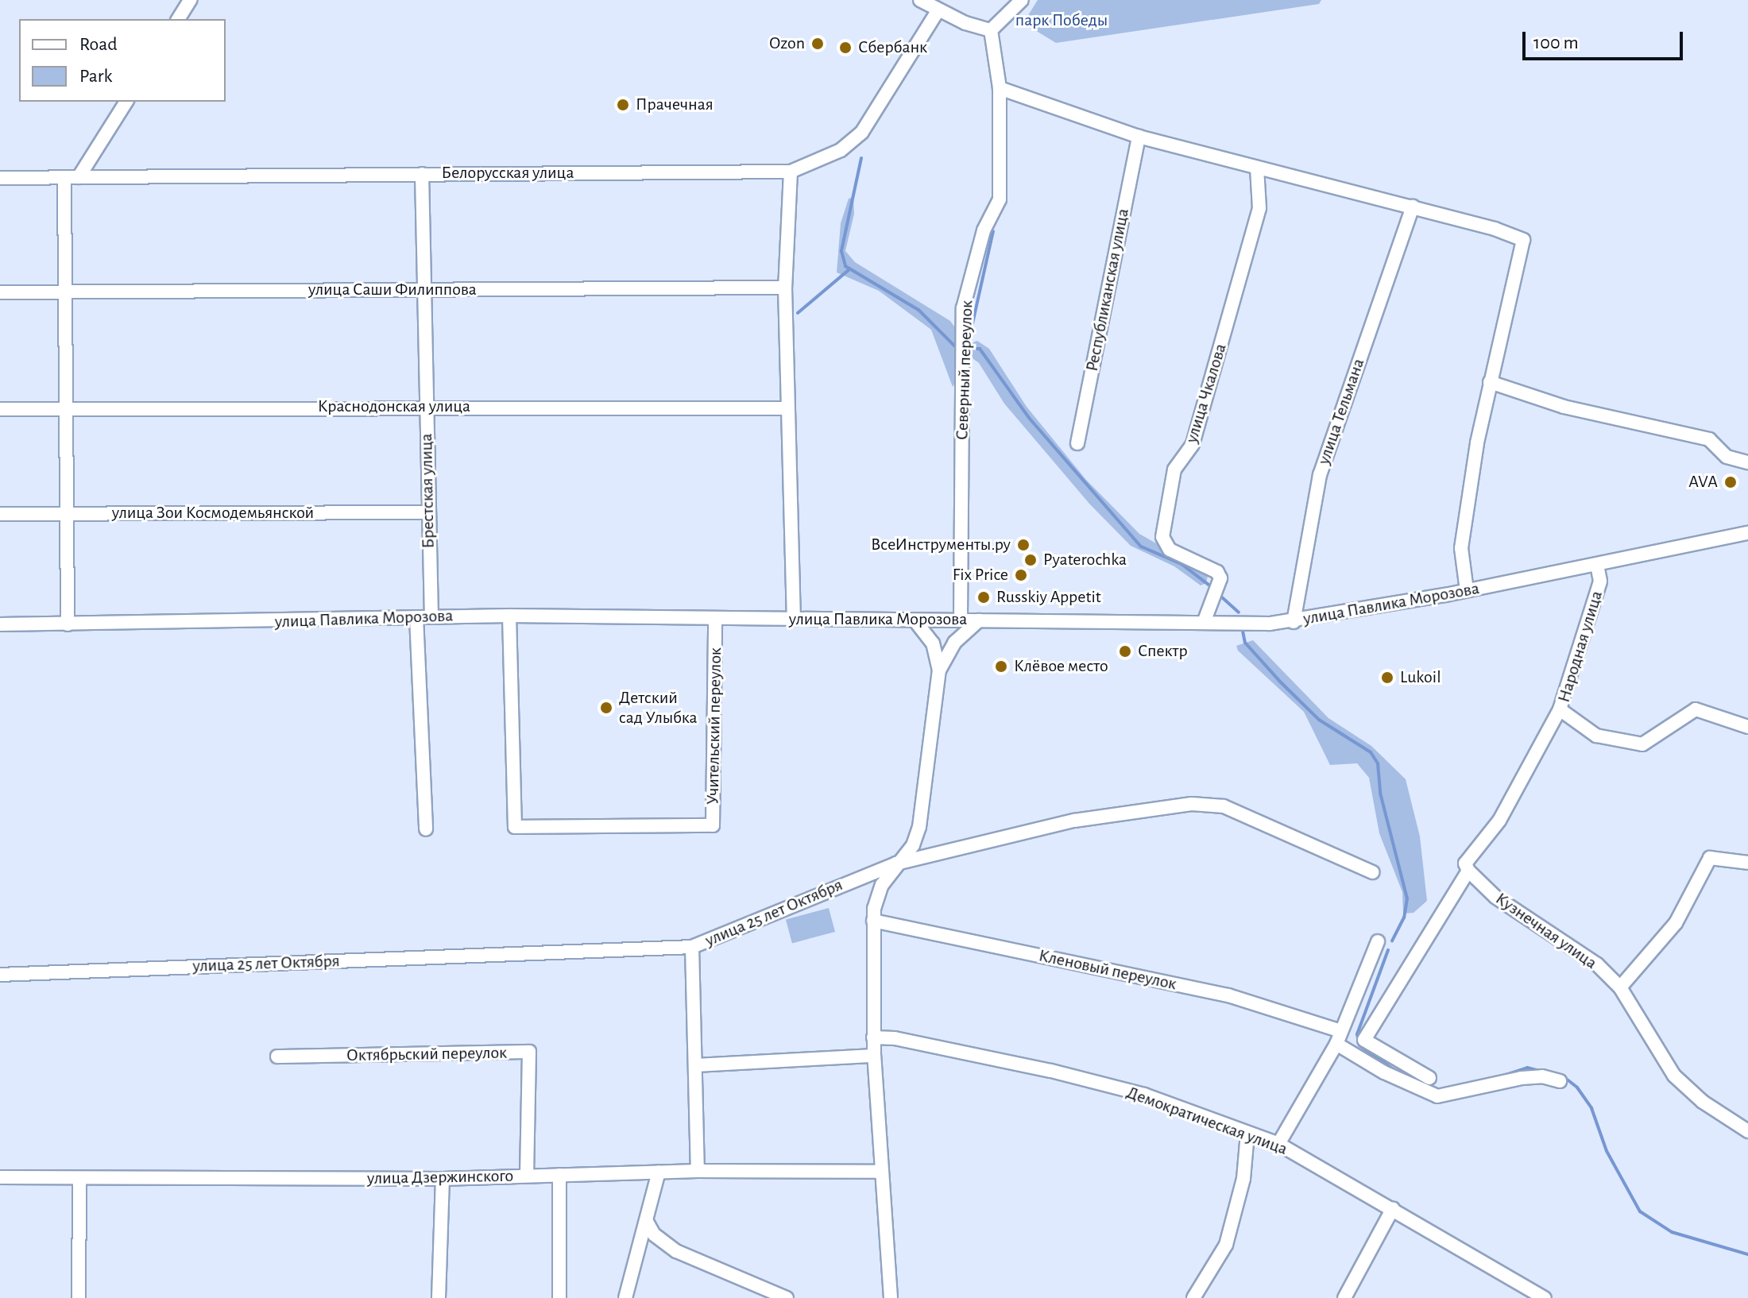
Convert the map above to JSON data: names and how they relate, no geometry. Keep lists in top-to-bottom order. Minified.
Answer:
{"streets":{"street":["Белорусская улица","улица Саши Филиппова","Республиканская улица","Северный переулок","улица Чкалова","Краснодонская улица","улица Тельмана","Брестская улица","улица Зои Космодемьянской","улица Павлика Морозова","Народная улица","Учительский переулок","улица 25 лет Октября","Кузнечная улица","Кленовый переулок","Октябрьский переулок","Демократическая улица","улица Дзержинского"]},"crossings":[["Белорусская улица","Брестская улица"],["улица Саши Филиппова","Брестская улица"],["Северный переулок","улица Павлика Морозова"],["улица Чкалова","улица Павлика Морозова"],["Краснодонская улица","Брестская улица"],["улица Тельмана","улица Павлика Морозова"],["Брестская улица","улица Зои Космодемьянской"],["Брестская улица","улица Павлика Морозова"],["улица Павлика Морозова","Народная улица"],["улица Павлика Морозова","Учительский переулок"],["Октябрьский переулок","улица Дзержинского"]],"parks":["парк Победы"],"places":["Ozon","Сбербанк","Прачечная","AVA","ВсеИнструменты.ру","Pyaterochka","Fix Price","Russkiy Appetit","Спектр","Клёвое место","Lukoil","Детский сад Улыбка"],"legend":["Road","Park"],"scale_bar":"100 m"}
